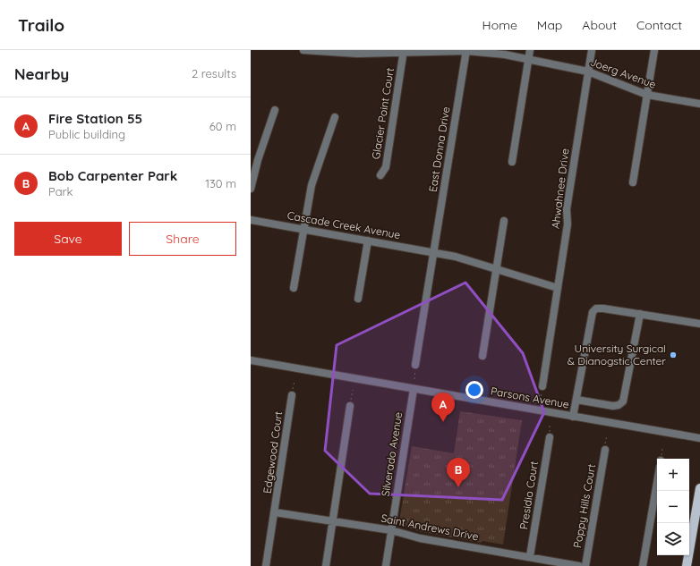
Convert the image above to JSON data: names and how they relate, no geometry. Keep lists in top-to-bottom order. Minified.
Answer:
{"streets":{"street":["Joerg Avenue","Glacier Point Court","East Donna Drive","Ahwahnee Drive","Cascade Creek Avenue","Parsons Avenue","Edgewood Court","Silverado Avenue","Presidio Court","Poppy Hills Court","Saint Andrews Drive"]},"crossings":[["Joerg Avenue","Glacier Point Court"],["Joerg Avenue","East Donna Drive"],["Joerg Avenue","Ahwahnee Drive"],["East Donna Drive","Cascade Creek Avenue"],["Ahwahnee Drive","Cascade Creek Avenue"],["Parsons Avenue","Silverado Avenue"],["Edgewood Court","Saint Andrews Drive"],["Silverado Avenue","Saint Andrews Drive"],["Presidio Court","Saint Andrews Drive"]],"places":["University Surgical & Dianogstic Center"],"page":{"header":"Trailo","nav":["Home","Map","About","Contact"],"heading":["Nearby","2 results"],"list":[{"mark":"A","name":"Fire Station 55","note":"Public building","value":"60 m"},{"mark":"B","name":"Bob Carpenter Park","note":"Park","value":"130 m"}],"buttons":["Save","Share"],"pins":["A","B"],"map_buttons":["+","−"]}}
